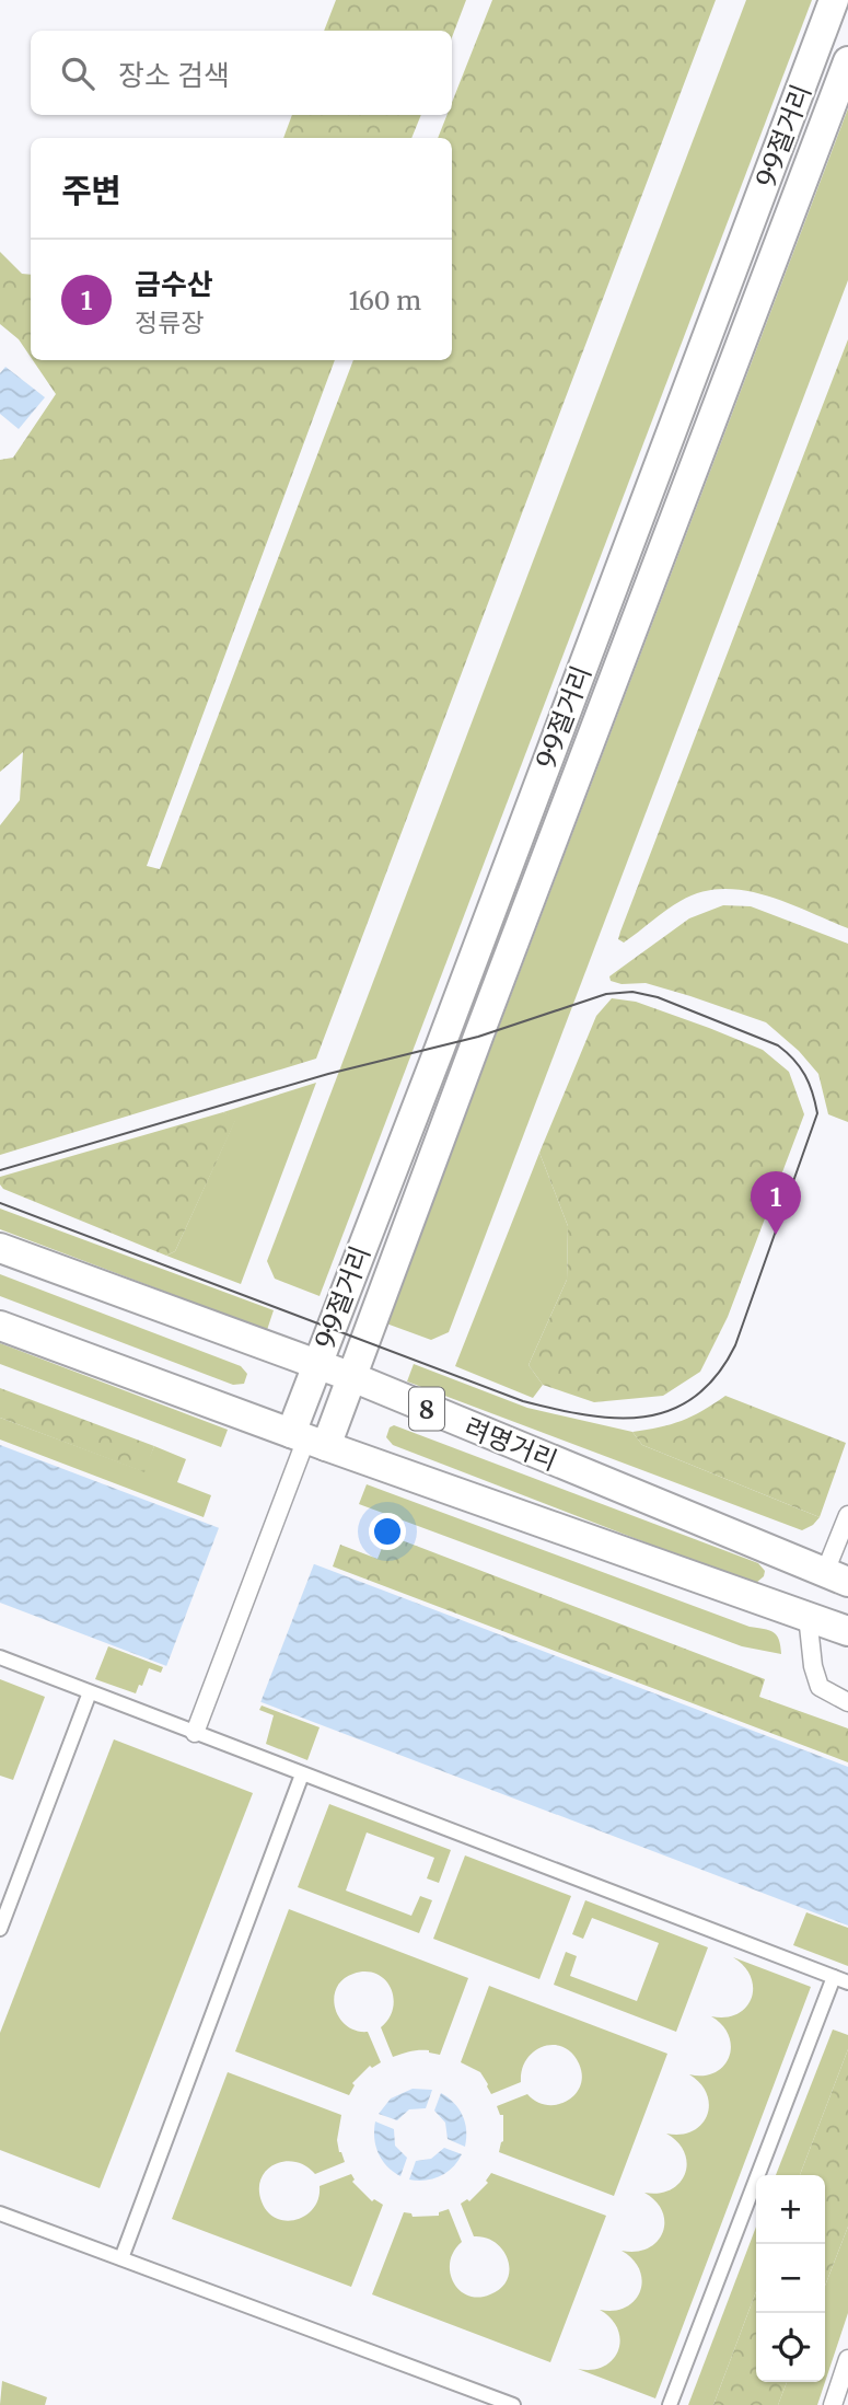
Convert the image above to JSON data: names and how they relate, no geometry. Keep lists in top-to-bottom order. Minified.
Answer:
{"streets":{"highway":["9·9절거리","8","려명거리"]},"crossings":[["9·9절거리","려명거리"]],"page":{"search":"장소 검색","heading":"주변","list":[{"mark":"1","name":"금수산","note":"정류장","value":"160 m"}],"pins":"1","map_buttons":["+","−"]}}
